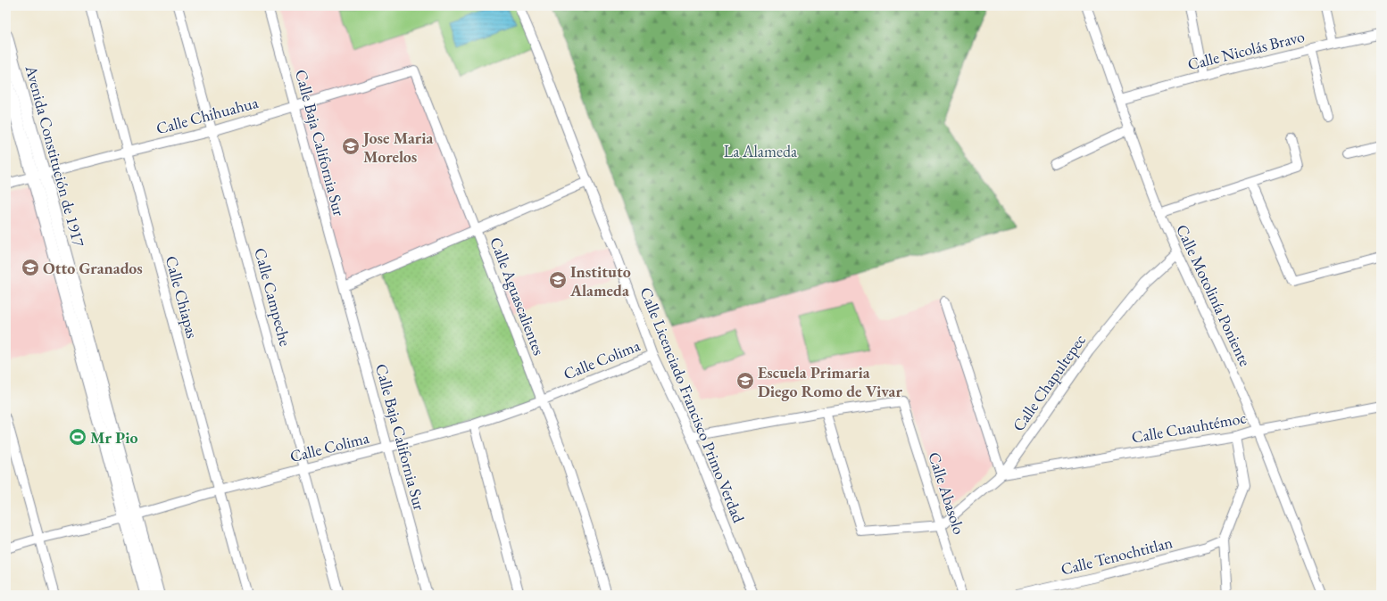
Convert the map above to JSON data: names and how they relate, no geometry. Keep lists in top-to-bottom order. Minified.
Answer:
{"streets":{"street":["Calle Nicolás Bravo","Calle Chihuahua","Calle Baja California Sur","Avenida Constitución de 1917","Calle Motolinía Poniente","Calle Aguascalientes","Calle Chiapas","Calle Campeche","Calle Colima","Calle Chapultepec","Calle Licenciado Francisco Primo Verdad","Calle Cuauhtémoc","Calle Abasolo","Calle Tenochtitlan"]},"crossings":[["Calle Nicolás Bravo","Calle Motolinía Poniente"],["Calle Chihuahua","Calle Baja California Sur"],["Calle Chihuahua","Avenida Constitución de 1917"],["Calle Chihuahua","Calle Aguascalientes"],["Calle Chihuahua","Calle Chiapas"],["Calle Chihuahua","Calle Campeche"],["Calle Baja California Sur","Calle Colima"],["Avenida Constitución de 1917","Calle Colima"],["Calle Motolinía Poniente","Calle Chapultepec"],["Calle Motolinía Poniente","Calle Cuauhtémoc"],["Calle Aguascalientes","Calle Colima"],["Calle Chiapas","Calle Colima"],["Calle Campeche","Calle Colima"],["Calle Colima","Calle Licenciado Francisco Primo Verdad"],["Calle Chapultepec","Calle Cuauhtémoc"],["Calle Chapultepec","Calle Abasolo"]],"parks":["La Alameda"],"places":{"school or university":["Jose Maria Morelos","Otto Granados","Instituto Alameda","Escuela Primaria Diego Romo de Vivar"],"sports":["Mr Pio"]}}
